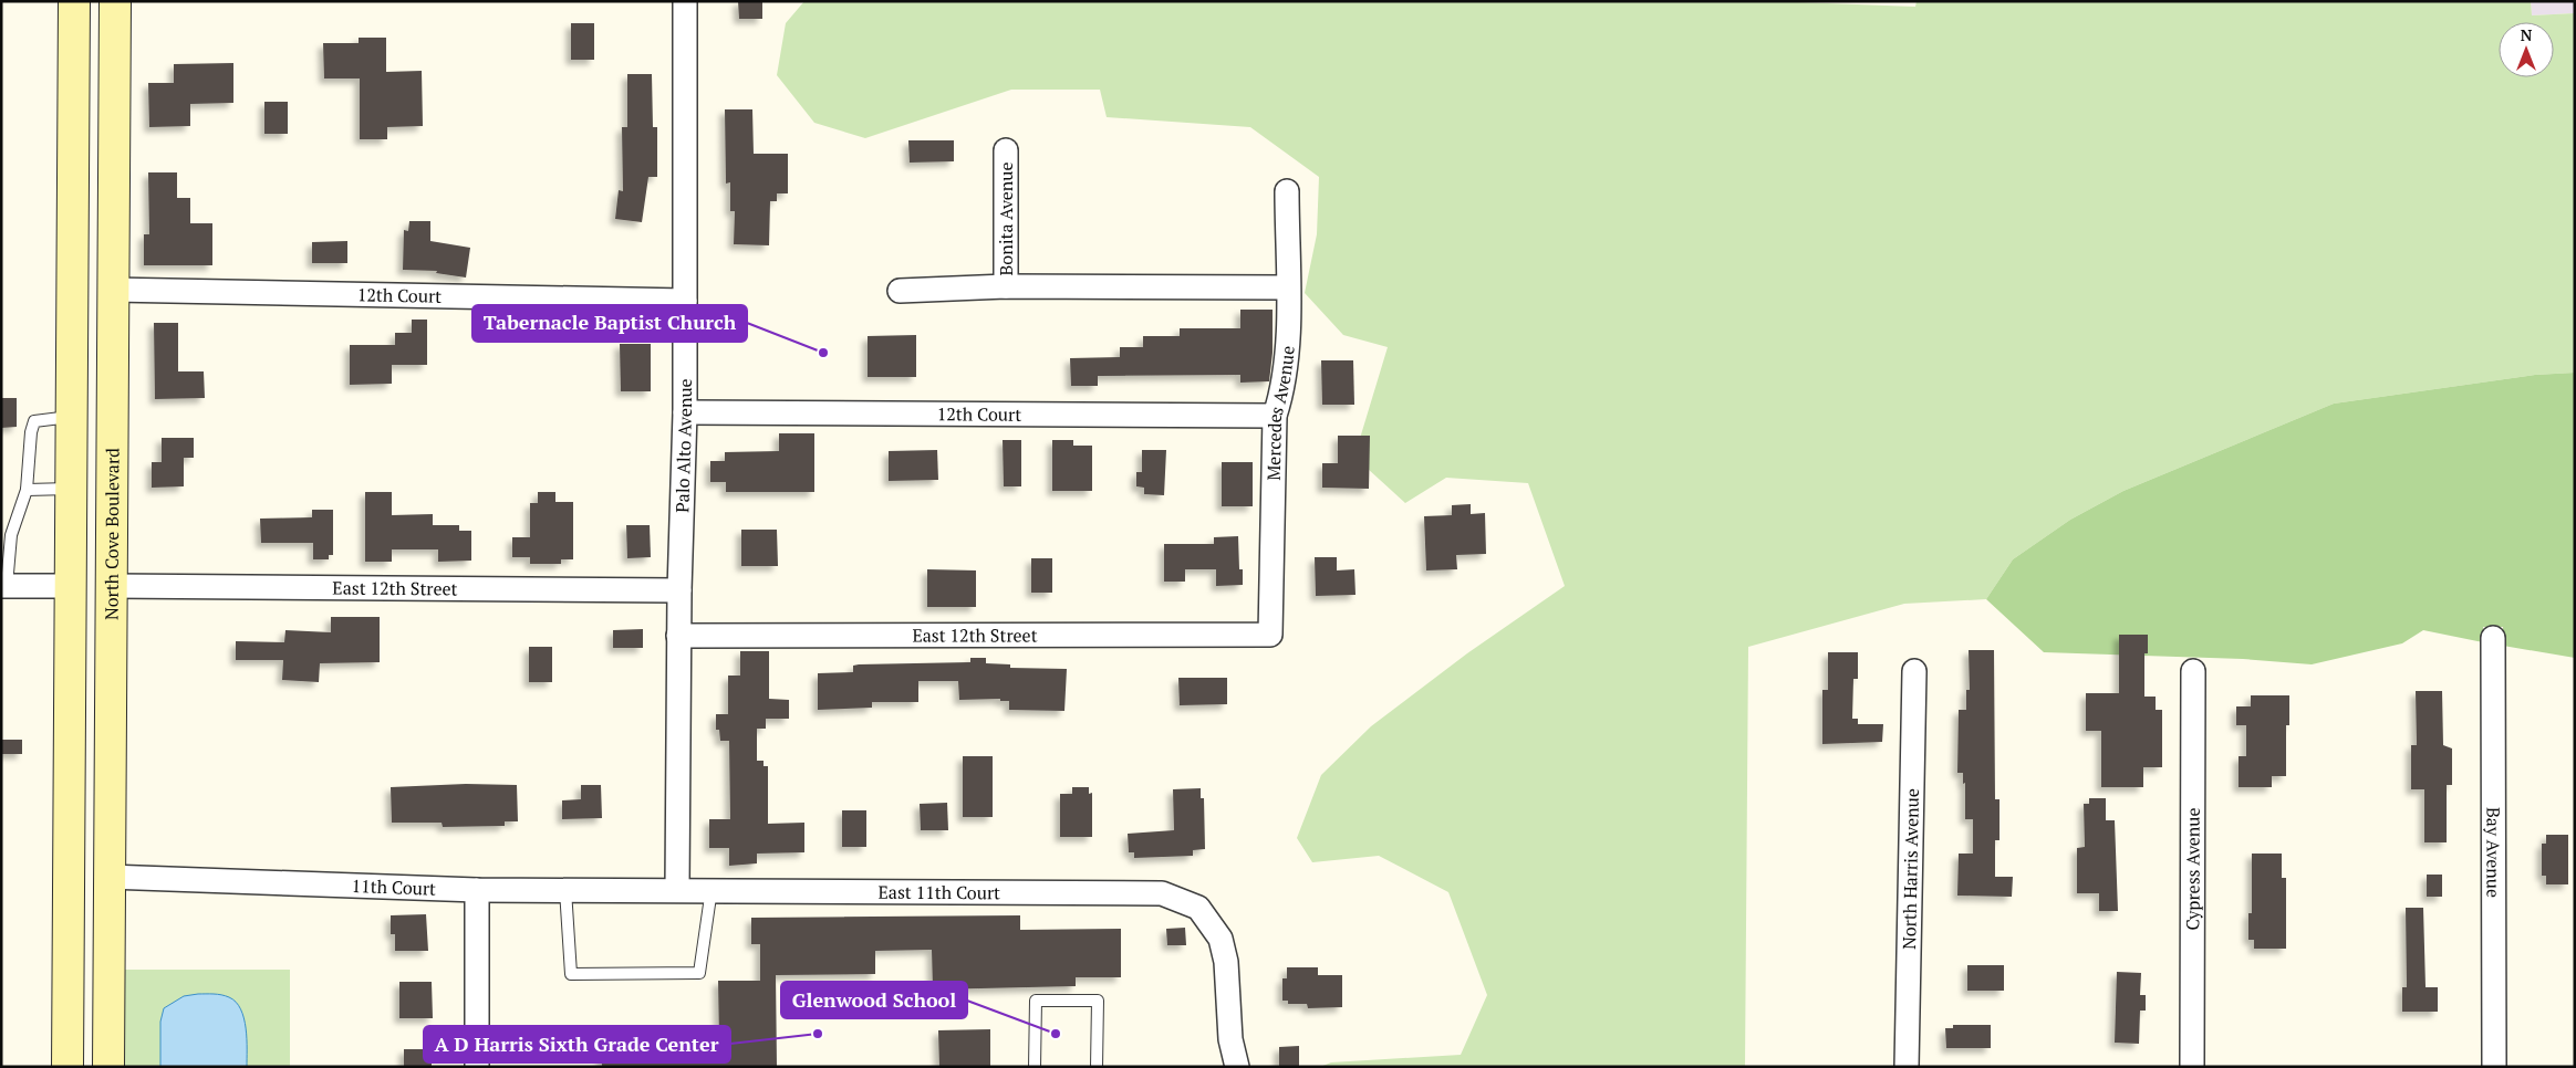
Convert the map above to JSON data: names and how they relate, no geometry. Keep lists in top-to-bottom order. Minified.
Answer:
{"streets":{"main road":["North Cove Boulevard"],"street":["Bonita Avenue","12th Court","Mercedes Avenue","Palo Alto Avenue","East 12th Street","Bay Avenue","North Harris Avenue","Cypress Avenue","11th Court","East 11th Court"]},"crossings":[["12th Court","Mercedes Avenue"],["12th Court","Palo Alto Avenue"],["12th Court","North Cove Boulevard"],["Mercedes Avenue","East 12th Street"],["Palo Alto Avenue","East 12th Street"],["Palo Alto Avenue","11th Court"],["Palo Alto Avenue","East 11th Court"],["North Cove Boulevard","East 12th Street"],["North Cove Boulevard","11th Court"],["11th Court","East 11th Court"]],"places":["Tabernacle Baptist Church","A D Harris Sixth Grade Center","Glenwood School"],"north":"top"}
